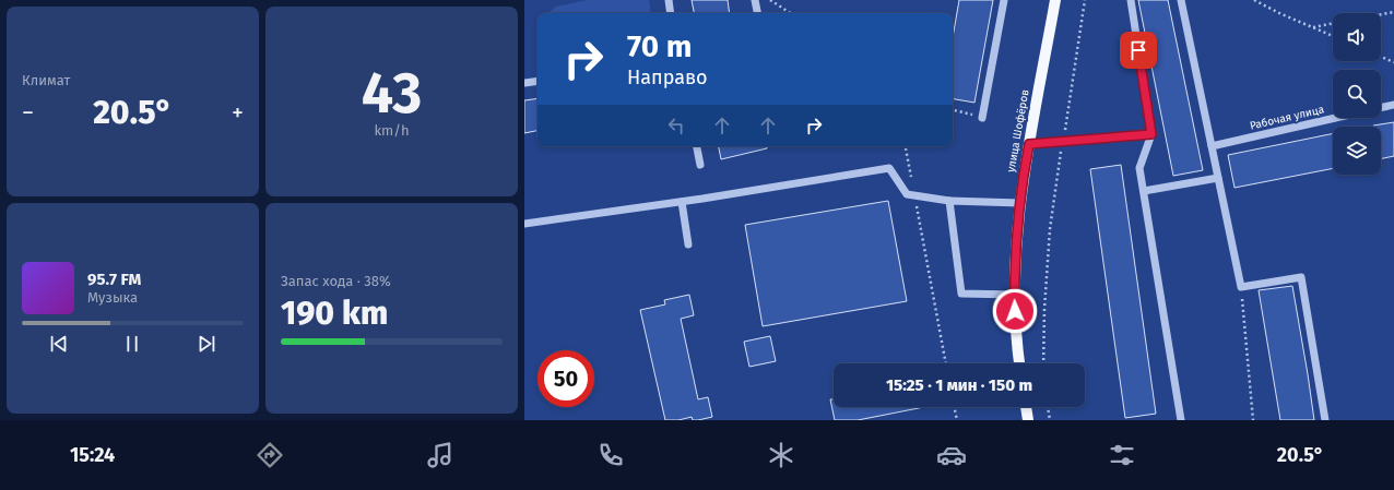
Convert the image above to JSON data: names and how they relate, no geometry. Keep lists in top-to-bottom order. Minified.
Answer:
{"streets":{"main road":["улица Шофёров"],"lane":["Рабочая улица"]},"page":{"tile":["Климат",["43","km/h"],["Запас хода · 38%","190 km"]],"turn":["70 m","Направо"],"heat":["−","20.5°","+"],"song":["95.7 FM","Музыка"],"limit":"50","trip":"15:25 · 1 мин · 150 m","tabs":["15:24","20.5°"]}}
